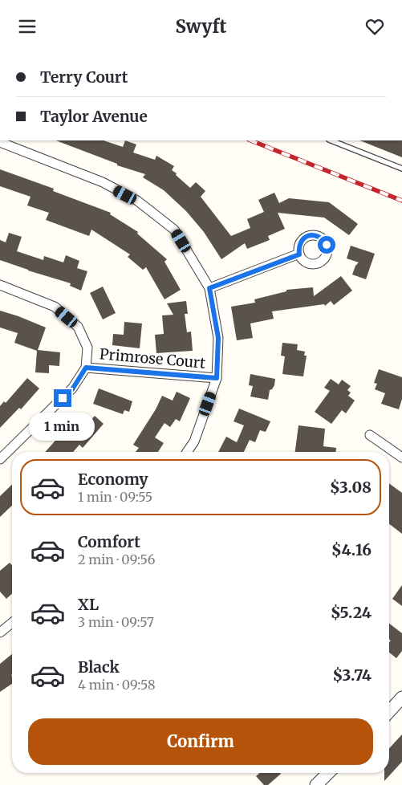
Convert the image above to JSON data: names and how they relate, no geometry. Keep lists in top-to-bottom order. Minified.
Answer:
{"streets":{"street":["Primrose Court"]},"page":{"header":"Swyft","banner":["Terry Court","Taylor Avenue"],"bubble":"1 min","list":[{"name":"Economy","note":"1 min · 09:55","value":"$3.08"},{"name":"Comfort","note":"2 min · 09:56","value":"$4.16"},{"name":"XL","note":"3 min · 09:57","value":"$5.24"},{"name":"Black","note":"4 min · 09:58","value":"$3.74"}],"buttons":"Confirm"}}
